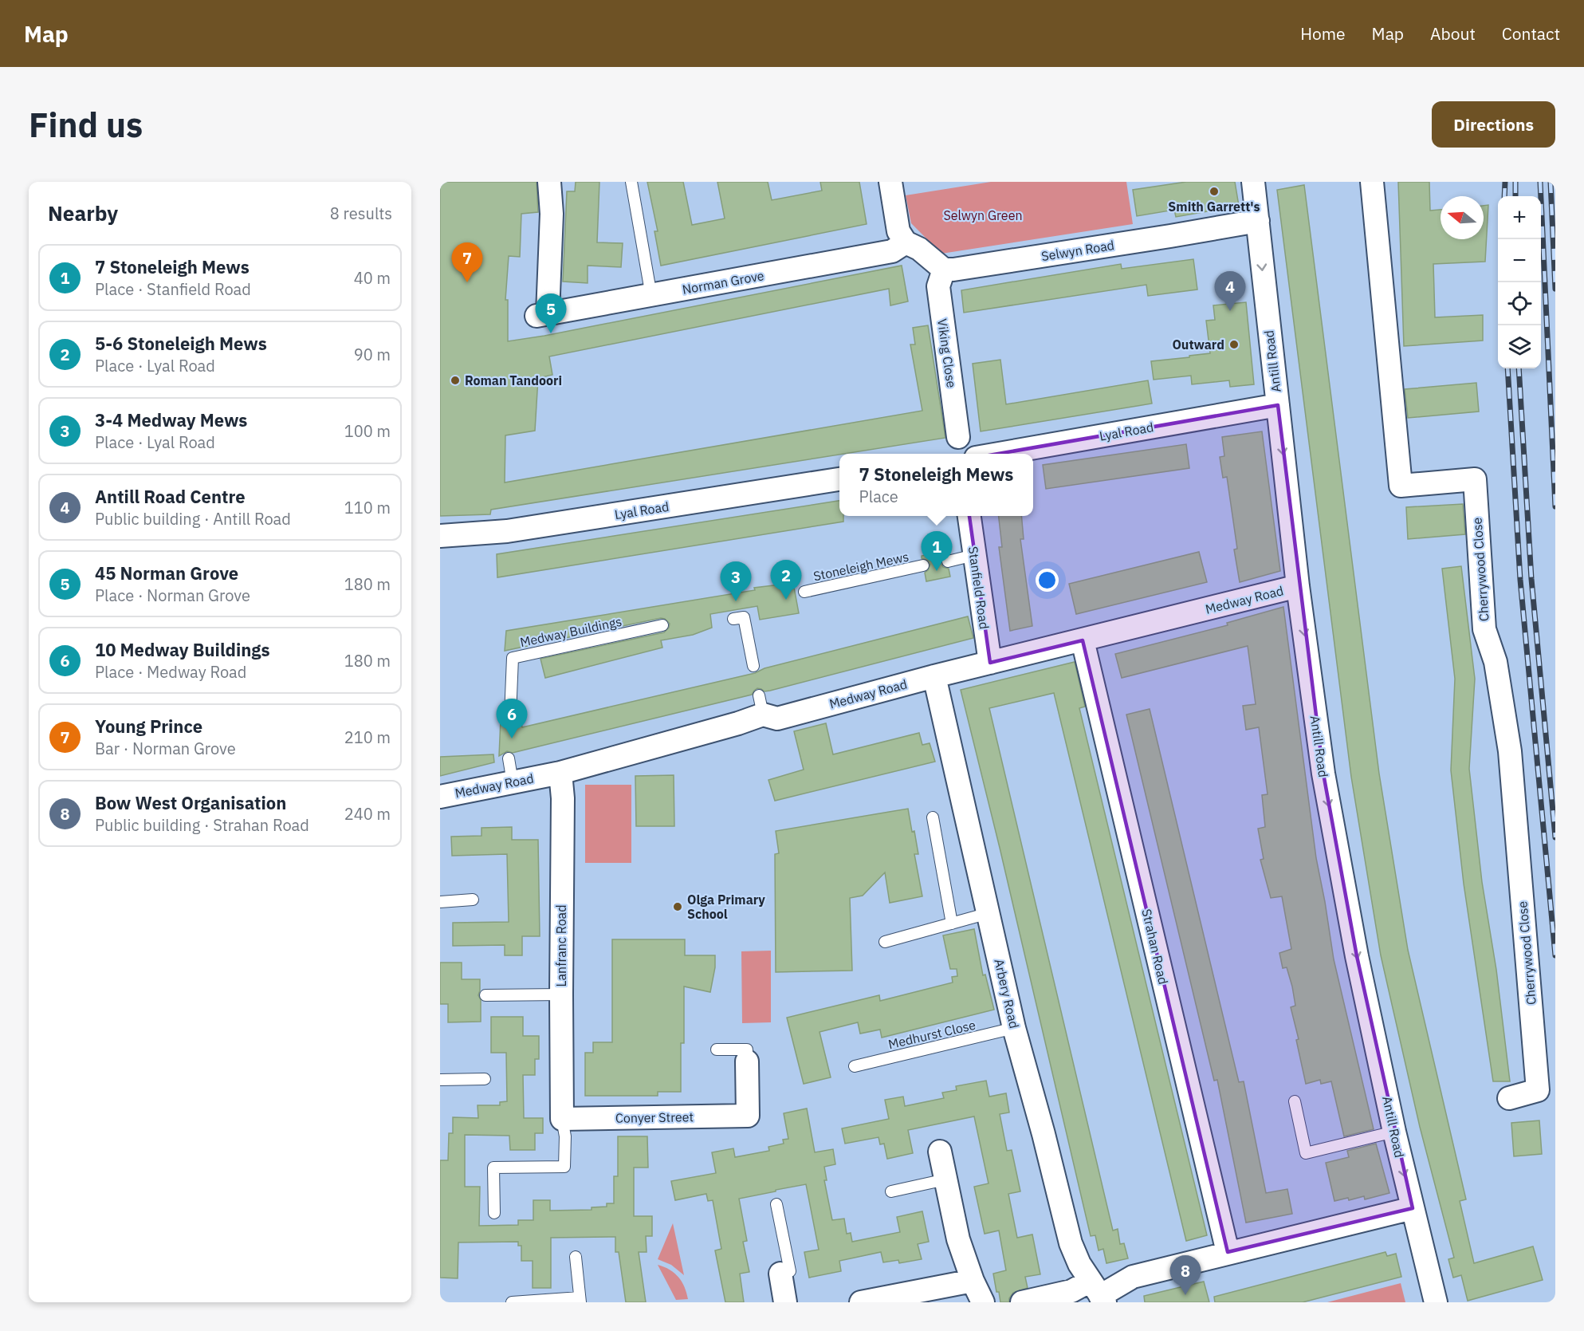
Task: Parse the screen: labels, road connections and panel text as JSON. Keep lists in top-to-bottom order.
{
  "streets": {
    "street": [
      "Selwyn Road",
      "Norman Grove",
      "Viking Close",
      "Antill Road",
      "Lyal Road",
      "Cherrywood Close",
      "Stanfield Road",
      "Medway Road",
      "Lanfranc Road",
      "Strahan Road",
      "Arbery Road",
      "Conyer Street"
    ],
    "lane": ["Stoneleigh Mews", "Medway Buildings", "Medhurst Close"]
  },
  "crossings": [
    ["Selwyn Road", "Viking Close"],
    ["Selwyn Road", "Antill Road"],
    ["Antill Road", "Lyal Road"],
    ["Antill Road", "Medway Road"],
    ["Stanfield Road", "Medway Road"],
    ["Medway Road", "Lanfranc Road"],
    ["Medway Road", "Strahan Road"],
    ["Medway Road", "Arbery Road"],
    ["Lanfranc Road", "Conyer Street"],
    ["Arbery Road", "Medhurst Close"]
  ],
  "one_way": ["Antill Road"],
  "parks": ["Selwyn Green"],
  "places": [
    "Smith Garrett's",
    "Outward",
    "Roman Tandoori",
    "Olga Primary School"
  ],
  "north": "left",
  "page": {
    "header": "Map",
    "nav": [
      "Home",
      "Map",
      "About",
      "Contact"
    ],
    "buttons": "Directions",
    "title": "Find us",
    "heading": ["Nearby", "8 results"],
    "map_buttons": ["+", "−"],
    "pins": [
      "7",
      "4",
      "5",
      "1",
      "2",
      "3",
      "6",
      "8"
    ],
    "list": [
      {
        "mark": "1",
        "name": "7 Stoneleigh Mews",
        "note": "Place · Stanfield Road",
        "value": "40 m"
      },
      {
        "mark": "2",
        "name": "5-6 Stoneleigh Mews",
        "note": "Place · Lyal Road",
        "value": "90 m"
      },
      {
        "mark": "3",
        "name": "3-4 Medway Mews",
        "note": "Place · Lyal Road",
        "value": "100 m"
      },
      {
        "mark": "4",
        "name": "Antill Road Centre",
        "note": "Public building · Antill Road",
        "value": "110 m"
      },
      {
        "mark": "5",
        "name": "45 Norman Grove",
        "note": "Place · Norman Grove",
        "value": "180 m"
      },
      {
        "mark": "6",
        "name": "10 Medway Buildings",
        "note": "Place · Medway Road",
        "value": "180 m"
      },
      {
        "mark": "7",
        "name": "Young Prince",
        "note": "Bar · Norman Grove",
        "value": "210 m"
      },
      {
        "mark": "8",
        "name": "Bow West Organisation",
        "note": "Public building · Strahan Road",
        "value": "240 m"
      }
    ],
    "popup": ["7 Stoneleigh Mews", "Place"]
  }
}
